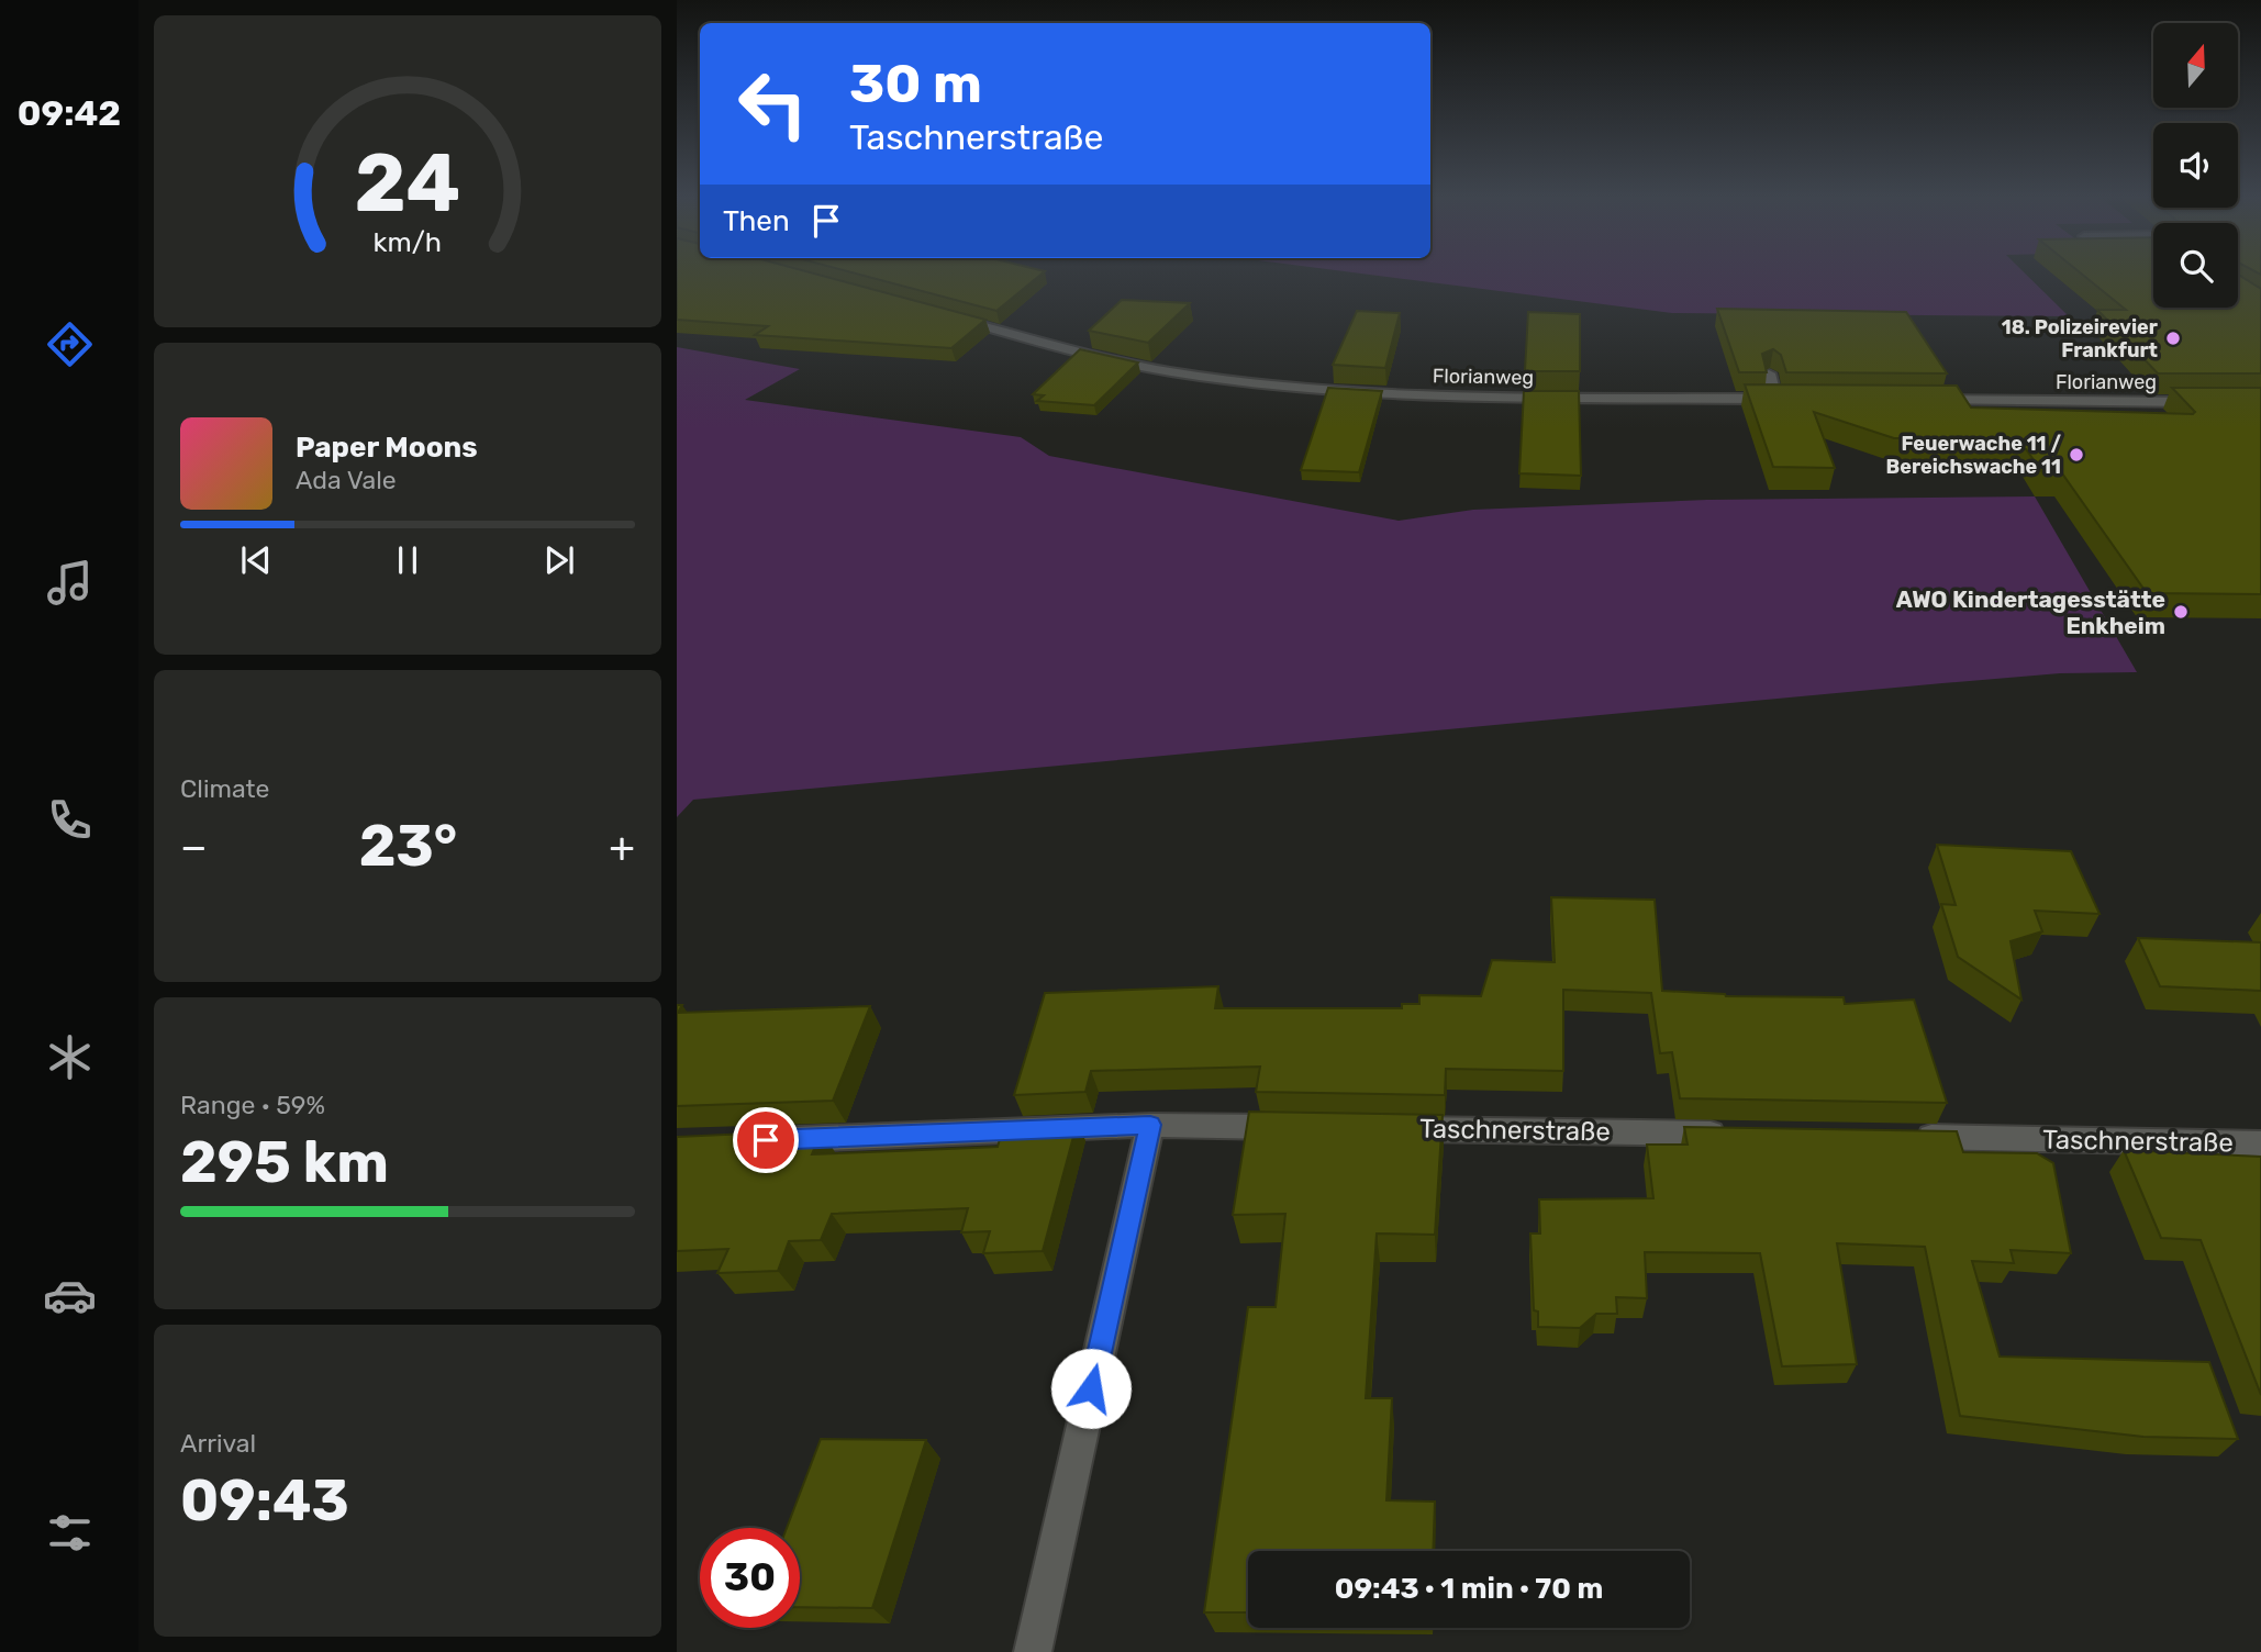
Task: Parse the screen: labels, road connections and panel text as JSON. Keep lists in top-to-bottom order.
{
  "streets": {
    "street": ["Florianweg", "Taschnerstraße"]
  },
  "places": ["18. Polizeirevier Frankfurt", "Feuerwache 11 / Bereichswache 11", "AWO Kindertagesstätte Enkheim"],
  "north": "top",
  "page": {
    "tabs": "09:42",
    "turn": ["30 m", "Taschnerstraße"],
    "then": "Then",
    "song": ["Paper Moons", "Ada Vale"],
    "tile": [
      "Climate",
      ["Range · 59%", "295 km"],
      ["Arrival", "09:43"]
    ],
    "heat": ["−", "23°", "+"],
    "limit": "30",
    "trip": "09:43 · 1 min · 70 m",
    "gauge": ["24", "km/h"]
  }
}
